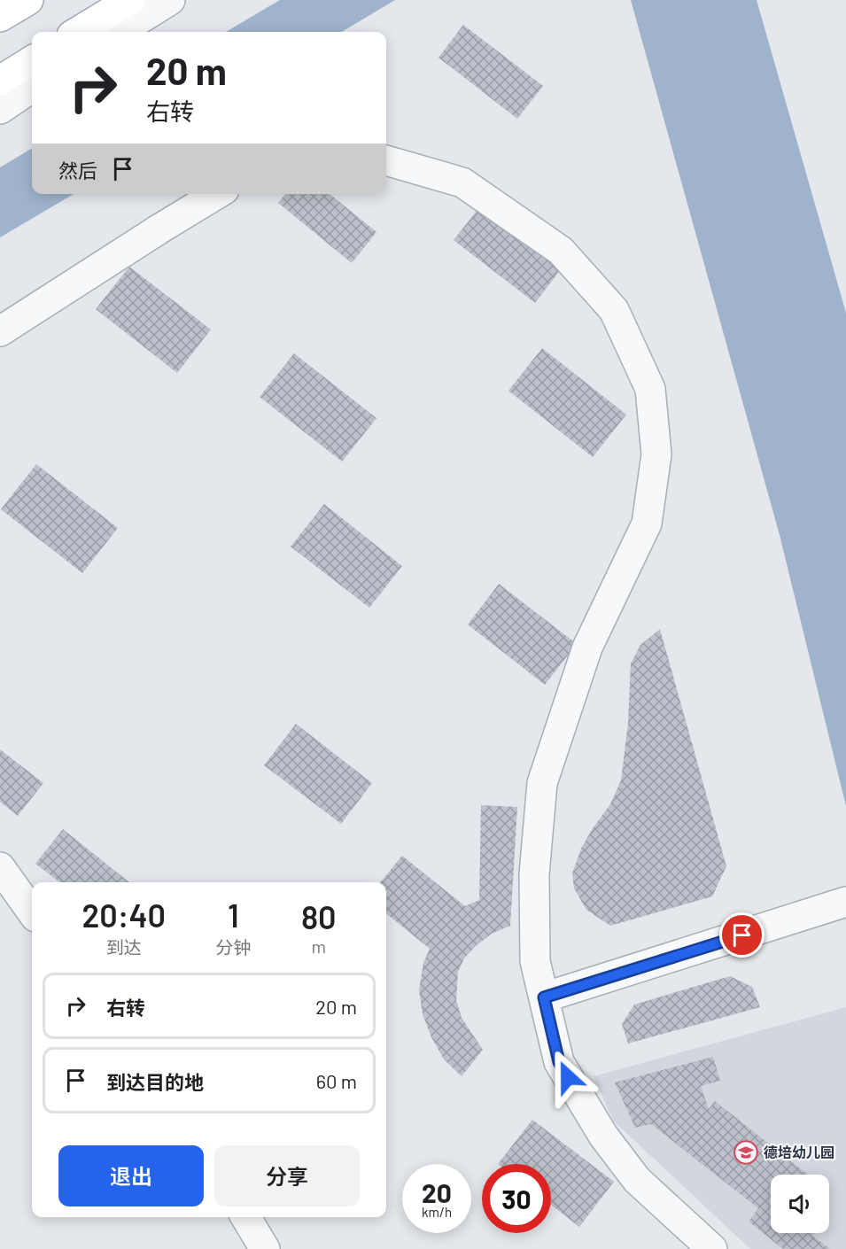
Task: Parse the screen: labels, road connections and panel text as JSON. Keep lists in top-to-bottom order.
{
  "places": {
    "school or university": ["德培幼儿园"]
  },
  "page": {
    "turn": ["20 m", "右转"],
    "then": "然后",
    "eta": [
      "20:40",
      "到达",
      "1",
      "分钟",
      "80",
      "m"
    ],
    "list": [
      {
        "name": "右转",
        "value": "20 m"
      },
      {
        "name": "到达目的地",
        "value": "60 m"
      }
    ],
    "buttons": ["退出", "分享"],
    "speed": "20 km/h",
    "limit": "30"
  }
}
